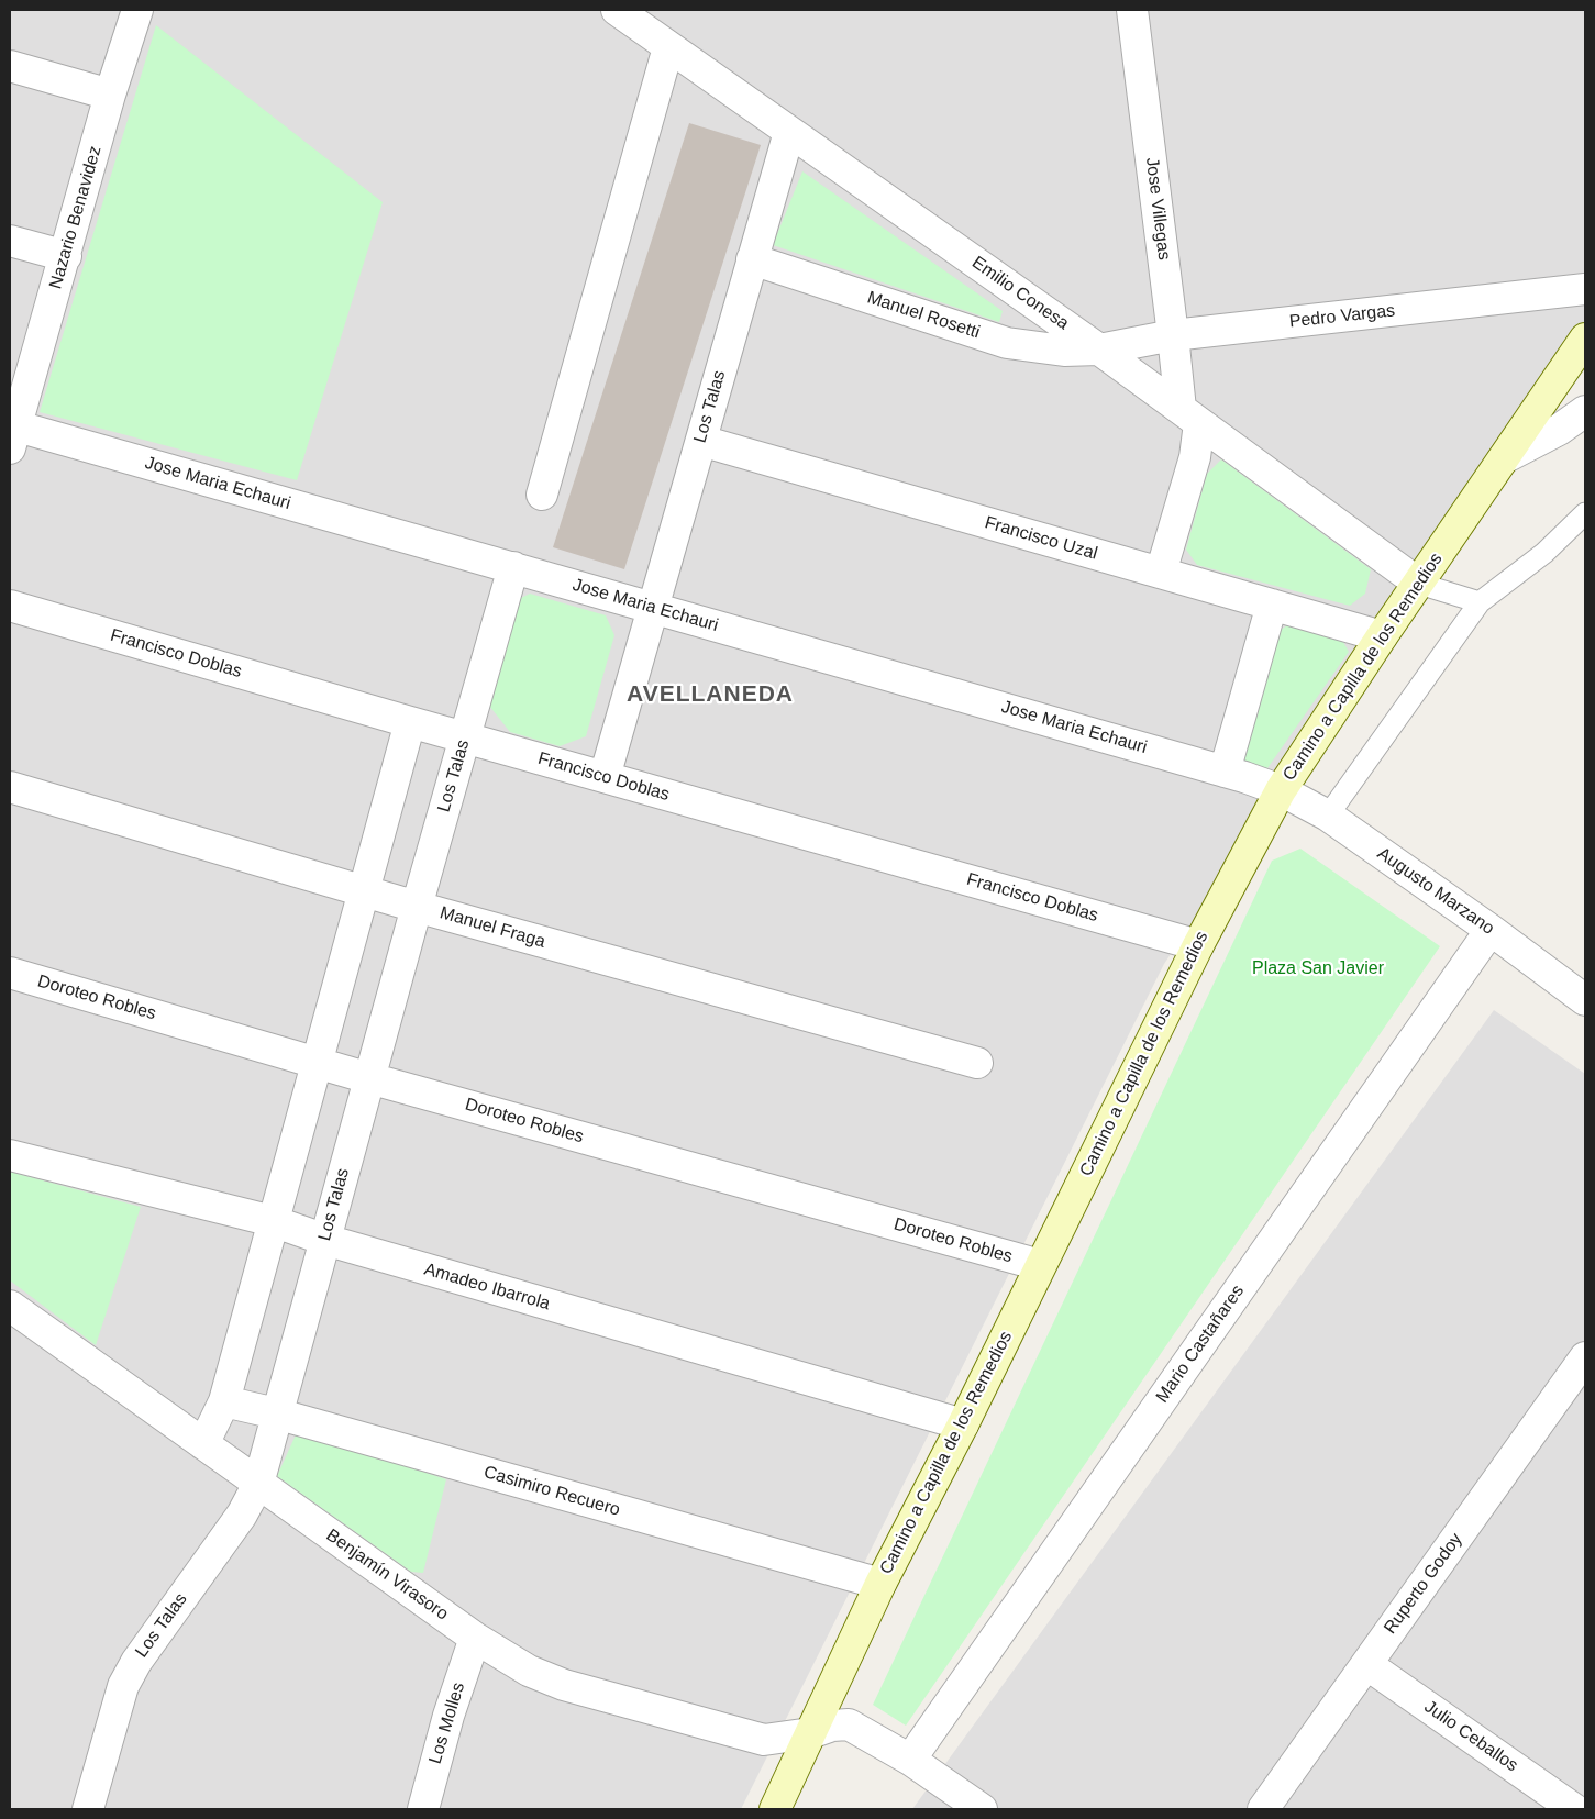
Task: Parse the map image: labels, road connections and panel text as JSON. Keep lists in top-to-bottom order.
{
  "streets": {
    "main road": ["Camino a Capilla de los Remedios"],
    "street": [
      "Jose Villegas",
      "Nazario Benavidez",
      "Emilio Conesa",
      "Manuel Rosetti",
      "Pedro Vargas",
      "Los Talas",
      "Jose Maria Echauri",
      "Francisco Uzal",
      "Francisco Doblas",
      "Augusto Marzano",
      "Manuel Fraga",
      "Doroteo Robles",
      "Amadeo Ibarrola",
      "Mario Castañares",
      "Casimiro Recuero",
      "Benjamín Virasoro",
      "Ruperto Godoy",
      "Los Molles",
      "Julio Ceballos"
    ]
  },
  "crossings": [
    ["Jose Villegas", "Emilio Conesa"],
    ["Jose Villegas", "Pedro Vargas"],
    ["Jose Villegas", "Francisco Uzal"],
    ["Nazario Benavidez", "Jose Maria Echauri"],
    ["Emilio Conesa", "Manuel Rosetti"],
    ["Emilio Conesa", "Pedro Vargas"],
    ["Emilio Conesa", "Los Talas"],
    ["Emilio Conesa", "Camino a Capilla de los Remedios"],
    ["Manuel Rosetti", "Pedro Vargas"],
    ["Manuel Rosetti", "Los Talas"],
    ["Los Talas", "Jose Maria Echauri"],
    ["Los Talas", "Francisco Uzal"],
    ["Los Talas", "Francisco Doblas"],
    ["Los Talas", "Manuel Fraga"],
    ["Los Talas", "Doroteo Robles"],
    ["Los Talas", "Amadeo Ibarrola"],
    ["Los Talas", "Casimiro Recuero"],
    ["Los Talas", "Benjamín Virasoro"],
    ["Jose Maria Echauri", "Camino a Capilla de los Remedios"],
    ["Jose Maria Echauri", "Augusto Marzano"],
    ["Francisco Uzal", "Camino a Capilla de los Remedios"],
    ["Francisco Doblas", "Camino a Capilla de los Remedios"],
    ["Camino a Capilla de los Remedios", "Augusto Marzano"],
    ["Camino a Capilla de los Remedios", "Doroteo Robles"],
    ["Camino a Capilla de los Remedios", "Amadeo Ibarrola"],
    ["Camino a Capilla de los Remedios", "Casimiro Recuero"],
    ["Camino a Capilla de los Remedios", "Benjamín Virasoro"],
    ["Augusto Marzano", "Mario Castañares"],
    ["Mario Castañares", "Benjamín Virasoro"],
    ["Benjamín Virasoro", "Los Molles"],
    ["Ruperto Godoy", "Julio Ceballos"]
  ],
  "districts": ["AVELLANEDA"],
  "parks": ["Plaza San Javier"]
}
